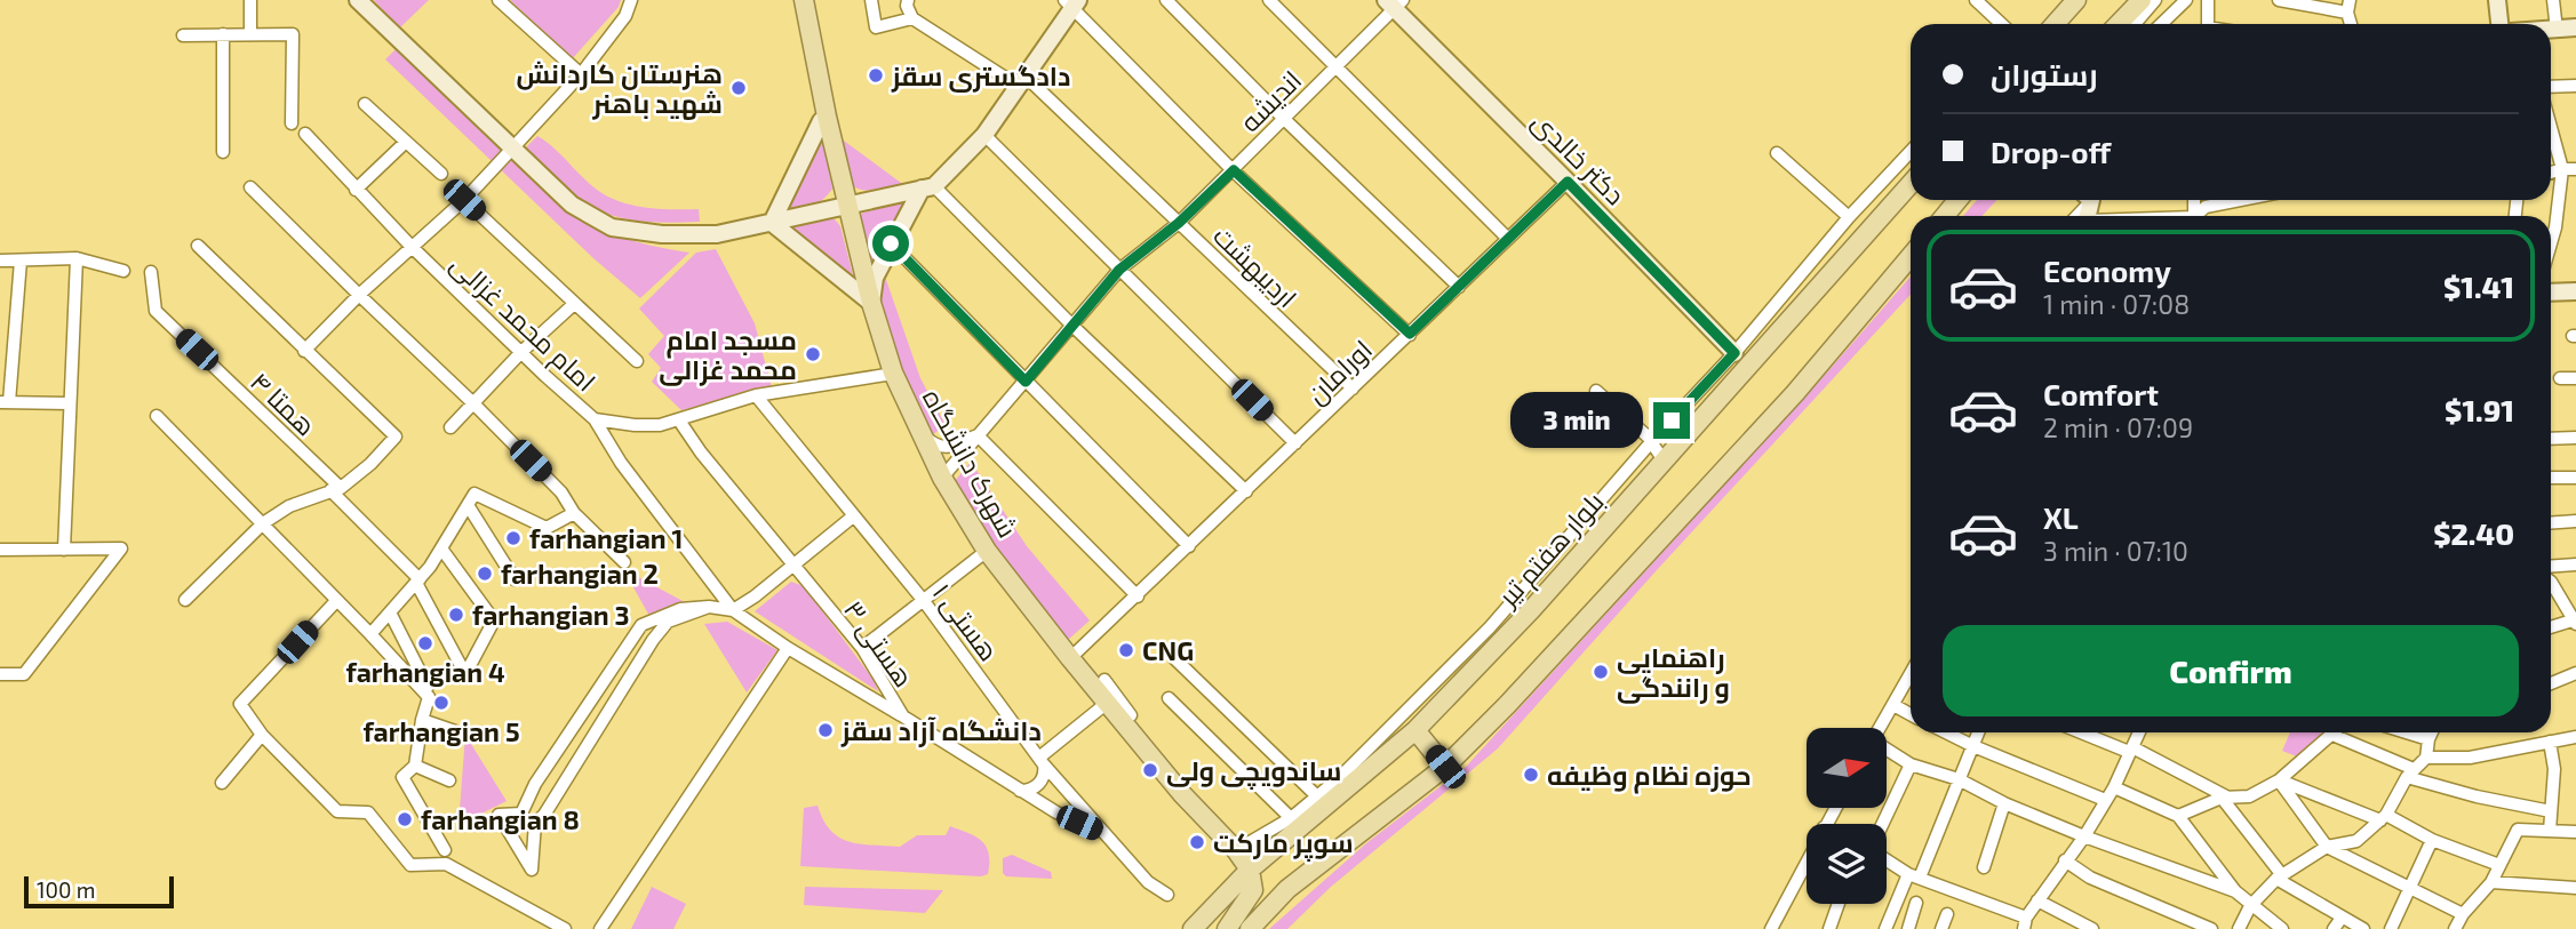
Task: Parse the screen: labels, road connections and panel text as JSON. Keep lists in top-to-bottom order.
{
  "streets": {
    "main road": ["دکتر خالدی", "شهرک دانشگاه", "بلوار هفتم تیر"],
    "street": [
      "اندیشه",
      "اردیبهشت",
      "امام محمد غزالی",
      "اورامان",
      "همتا ۴",
      "هستی ۱",
      "هستی ۳"
    ]
  },
  "crossings": [
    ["اندیشه", "دکتر خالدی"],
    ["اندیشه", "اردیبهشت"],
    ["اندیشه", "شهرک دانشگاه"],
    ["دکتر خالدی", "اورامان"],
    ["اردیبهشت", "اورامان"],
    ["امام محمد غزالی", "شهرک دانشگاه"],
    ["امام محمد غزالی", "هستی ۱"],
    ["امام محمد غزالی", "هستی ۳"],
    ["اورامان", "شهرک دانشگاه"],
    ["شهرک دانشگاه", "بلوار هفتم تیر"],
    ["هستی ۱", "هستی ۳"]
  ],
  "places": [
    "دادگستری سقز",
    "هنرستان کاردانش شهید باهنر",
    "مسجد امام محمد غزالی",
    "farhangian 1",
    "farhangian 2",
    "farhangian 3",
    "farhangian 4",
    "CNG",
    "راهنمایی و رانندگی",
    "farhangian 5",
    "دانشگاه آزاد سقز",
    "ساندویچی ولی",
    "حوزه نظام وظیفه",
    "farhangian 8",
    "سوپر مارکت"
  ],
  "scale_bar": "100 m",
  "north": "right",
  "page": {
    "banner": ["رستوران", "Drop-off"],
    "list": [
      {
        "name": "Economy",
        "note": "1 min · 07:08",
        "value": "$1.41"
      },
      {
        "name": "Comfort",
        "note": "2 min · 07:09",
        "value": "$1.91"
      },
      {
        "name": "XL",
        "note": "3 min · 07:10",
        "value": "$2.40"
      }
    ],
    "bubble": "3 min",
    "buttons": "Confirm",
    "scale": "100 m"
  }
}
